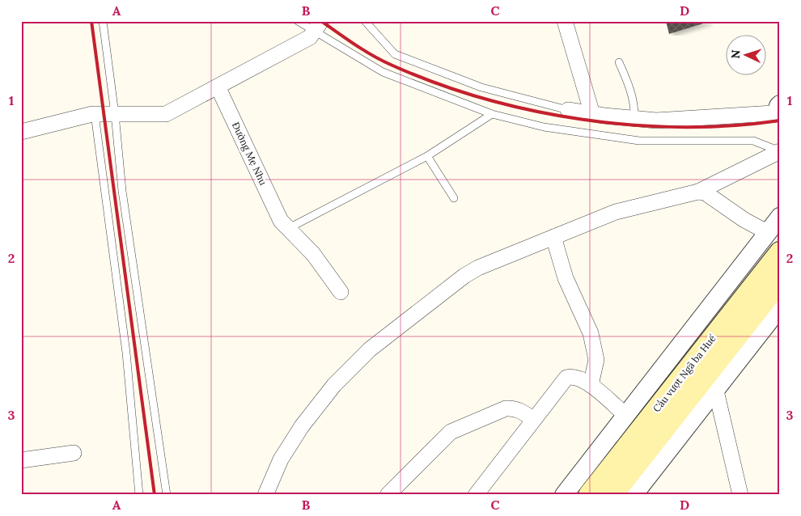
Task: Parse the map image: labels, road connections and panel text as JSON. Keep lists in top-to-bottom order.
{
  "streets": {
    "main road": ["Cầu vượt Ngã ba Huế"],
    "street": ["Đường Mẹ Nhu"]
  },
  "north": "left",
  "grid": {
    "columns": [
      "A",
      "B",
      "C",
      "D"
    ],
    "rows": ["1", "2", "3"]
  }
}
